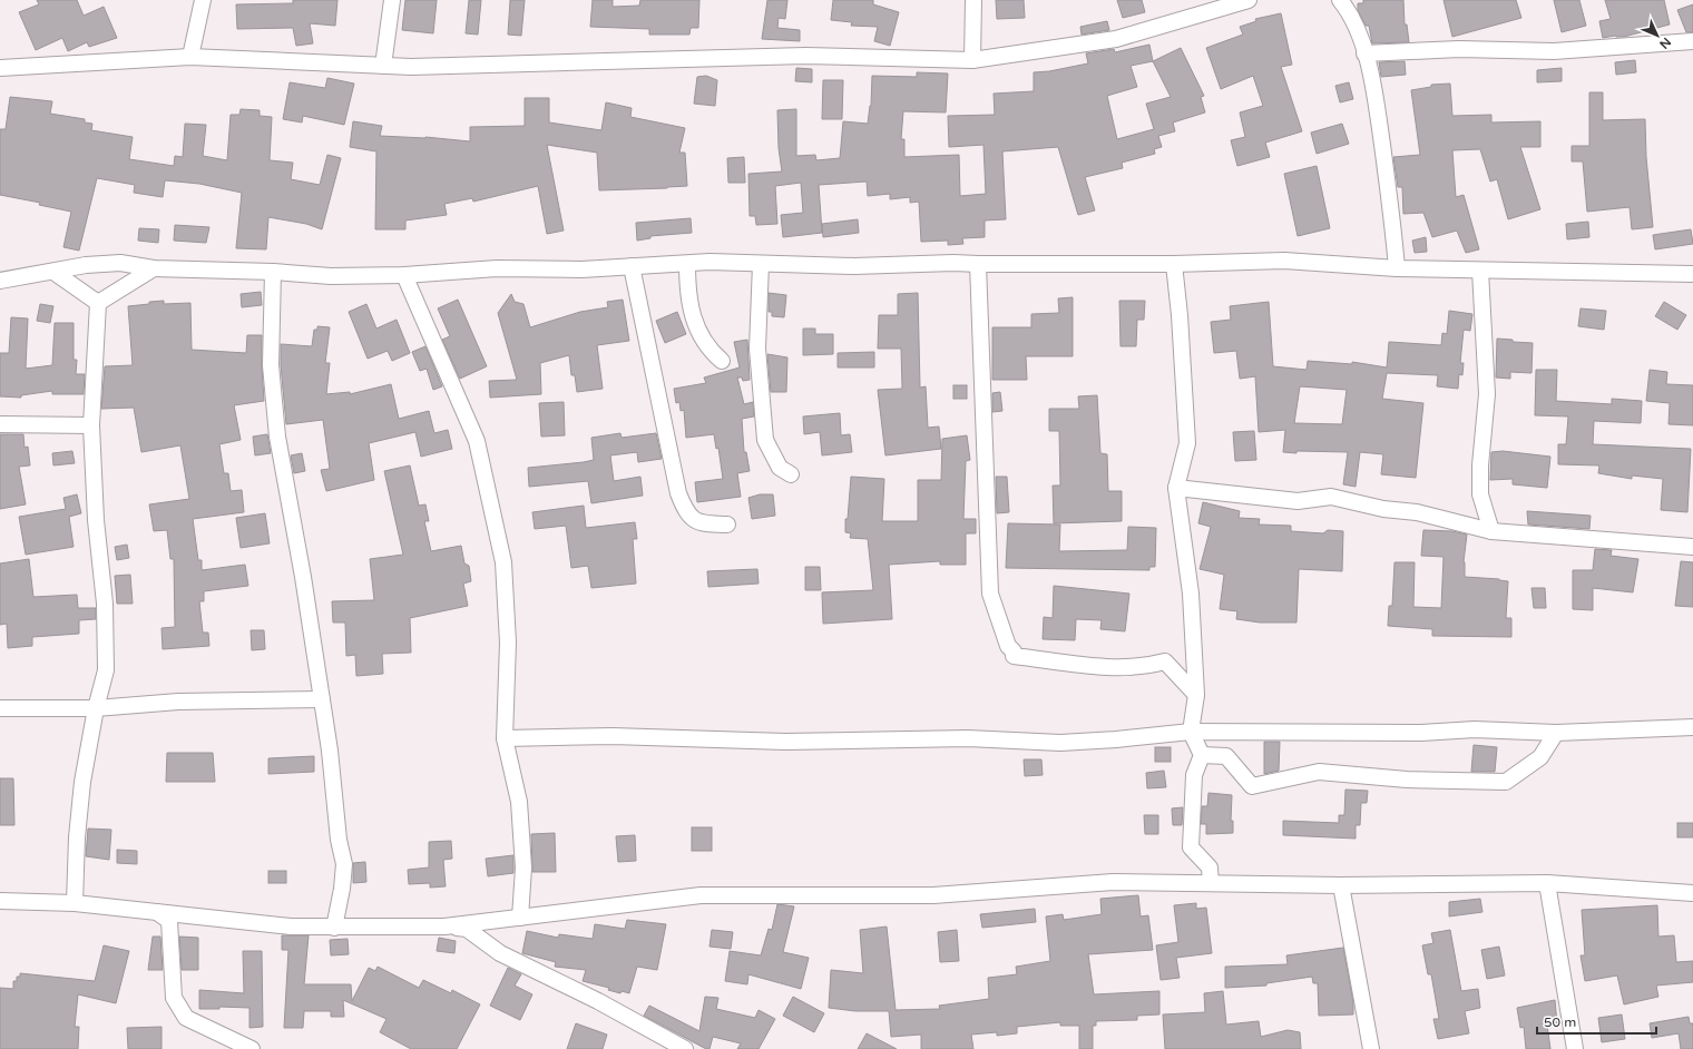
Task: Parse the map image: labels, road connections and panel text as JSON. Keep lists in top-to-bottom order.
{
  "scale_bar": "50 m",
  "north": "bottom right"
}
